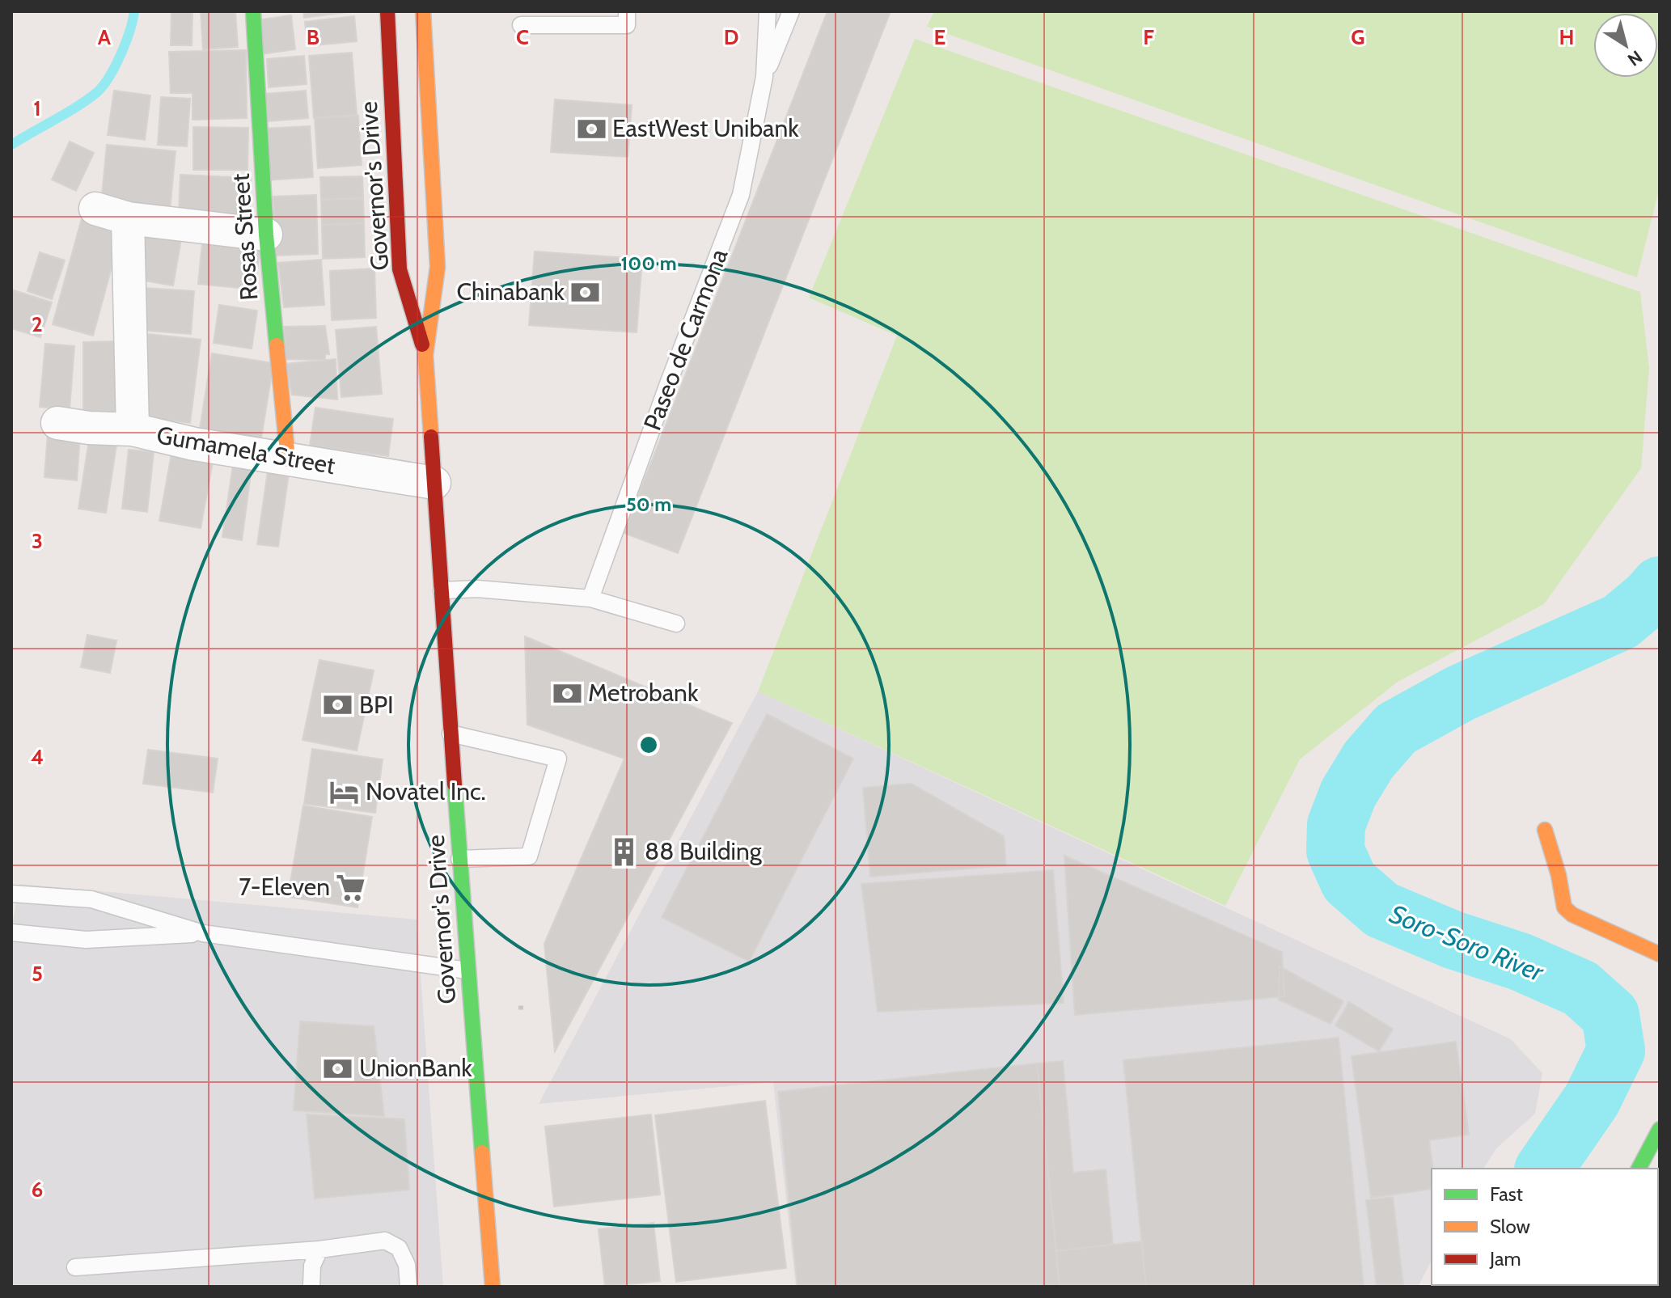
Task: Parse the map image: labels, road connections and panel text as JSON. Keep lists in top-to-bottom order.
{
  "streets": {
    "main road": ["Governor's Drive", "Rosas Street"],
    "street": ["Gumamela Street"],
    "lane": ["Paseo de Carmona"]
  },
  "crossings": [
    ["Governor's Drive", "Gumamela Street"],
    ["Rosas Street", "Gumamela Street"]
  ],
  "water": ["Soro-Soro River"],
  "places": {
    "bank": [
      "EastWest Unibank",
      "Chinabank",
      "Metrobank",
      "BPI",
      "UnionBank"
    ],
    "hotel": ["Novatel Inc."],
    "building": ["88 Building"],
    "supermarket": ["7-Eleven"]
  },
  "legend": ["Fast", "Slow", "Jam"],
  "north": "bottom right",
  "grid": {
    "columns": [
      "A",
      "B",
      "C",
      "D",
      "E",
      "F",
      "G",
      "H"
    ],
    "rows": [
      "1",
      "2",
      "3",
      "4",
      "5",
      "6"
    ]
  },
  "rings": ["100 m", "50 m"]
}
